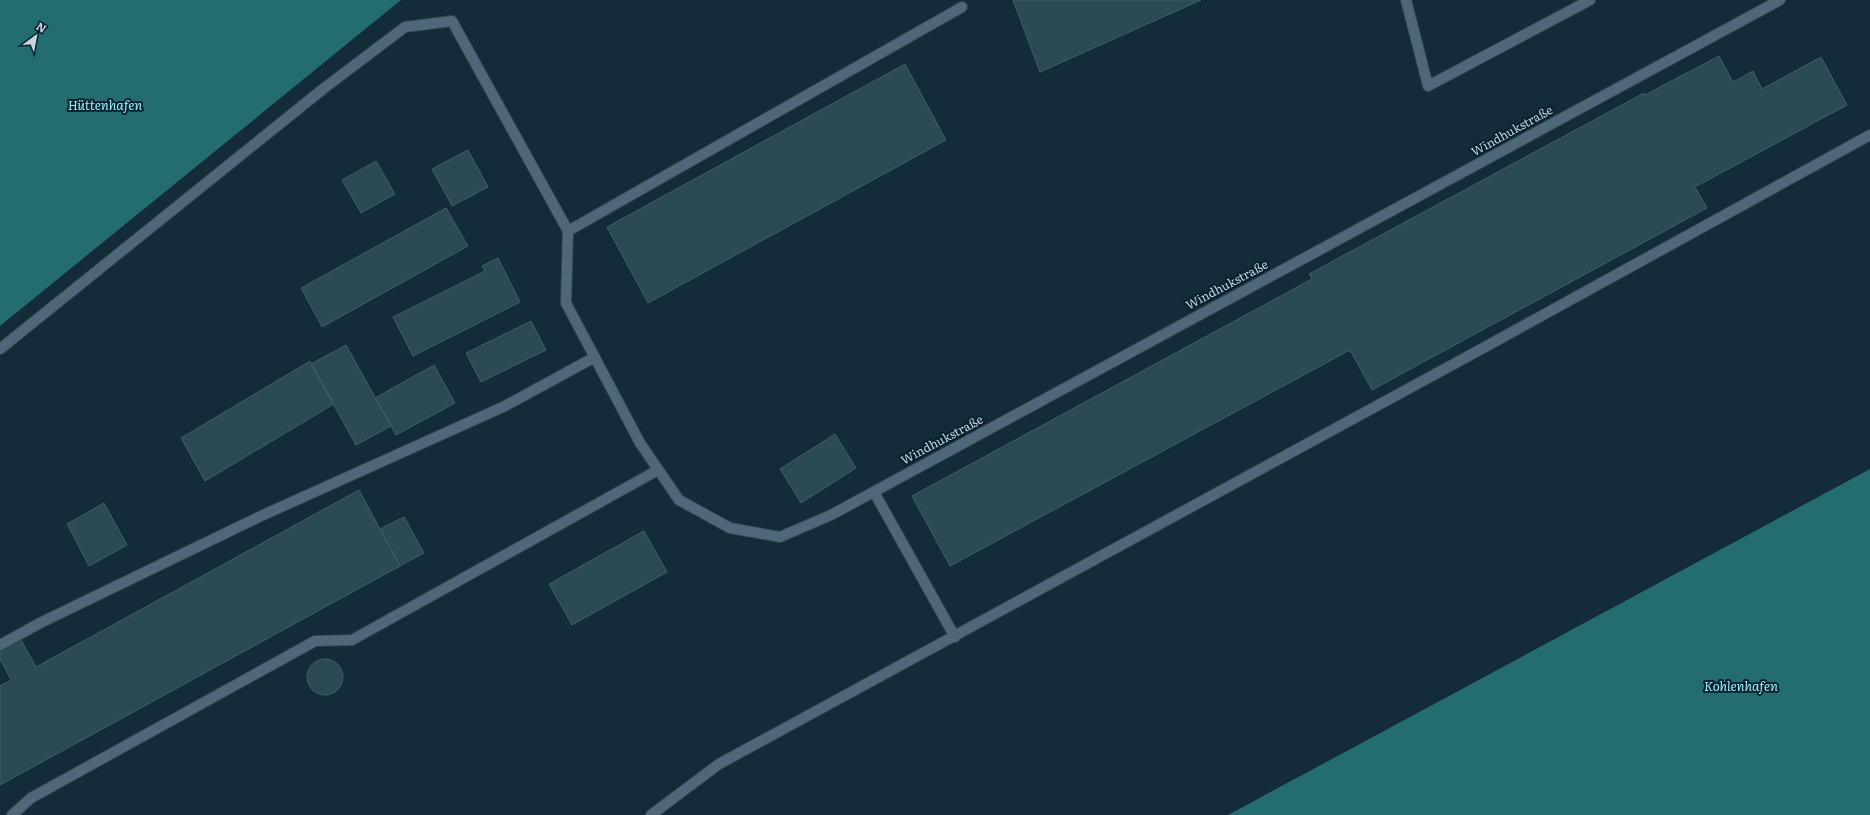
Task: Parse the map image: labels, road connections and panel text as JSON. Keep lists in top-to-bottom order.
{
  "streets": {
    "street": ["Windhukstraße"]
  },
  "water": ["Hüttenhafen", "Kohlenhafen"],
  "north": "top right"
}
